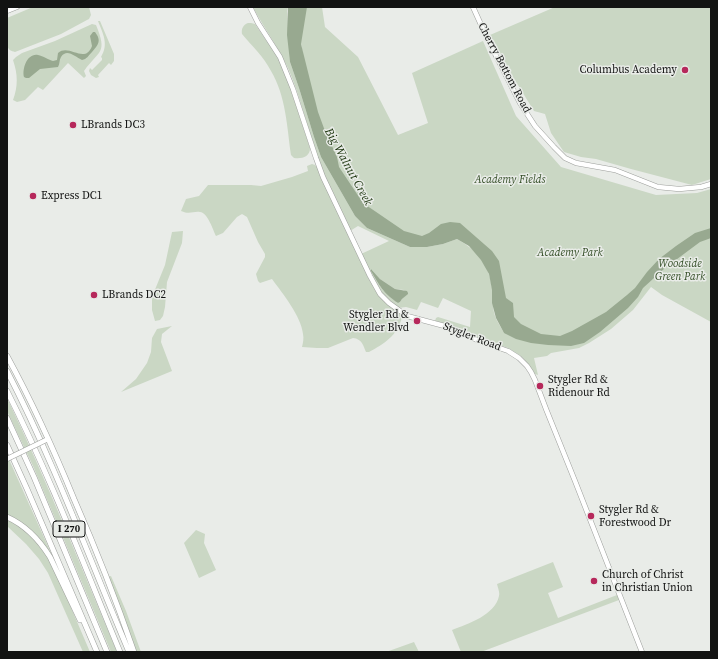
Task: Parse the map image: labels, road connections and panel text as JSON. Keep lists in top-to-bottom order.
{
  "streets": {
    "highway": ["I 270"],
    "main road": ["Cherry Bottom Road", "Stygler Road"]
  },
  "water": ["Big Walnut Creek"],
  "parks": ["Academy Fields", "Academy Park", "Woodside Green Park"],
  "places": [
    "Columbus Academy",
    "LBrands DC3",
    "Express DC1",
    "LBrands DC2",
    "Stygler Rd & Wendler Blvd",
    "Stygler Rd & Ridenour Rd",
    "Stygler Rd & Forestwood Dr",
    "Church of Christ in Christian Union"
  ]
}
